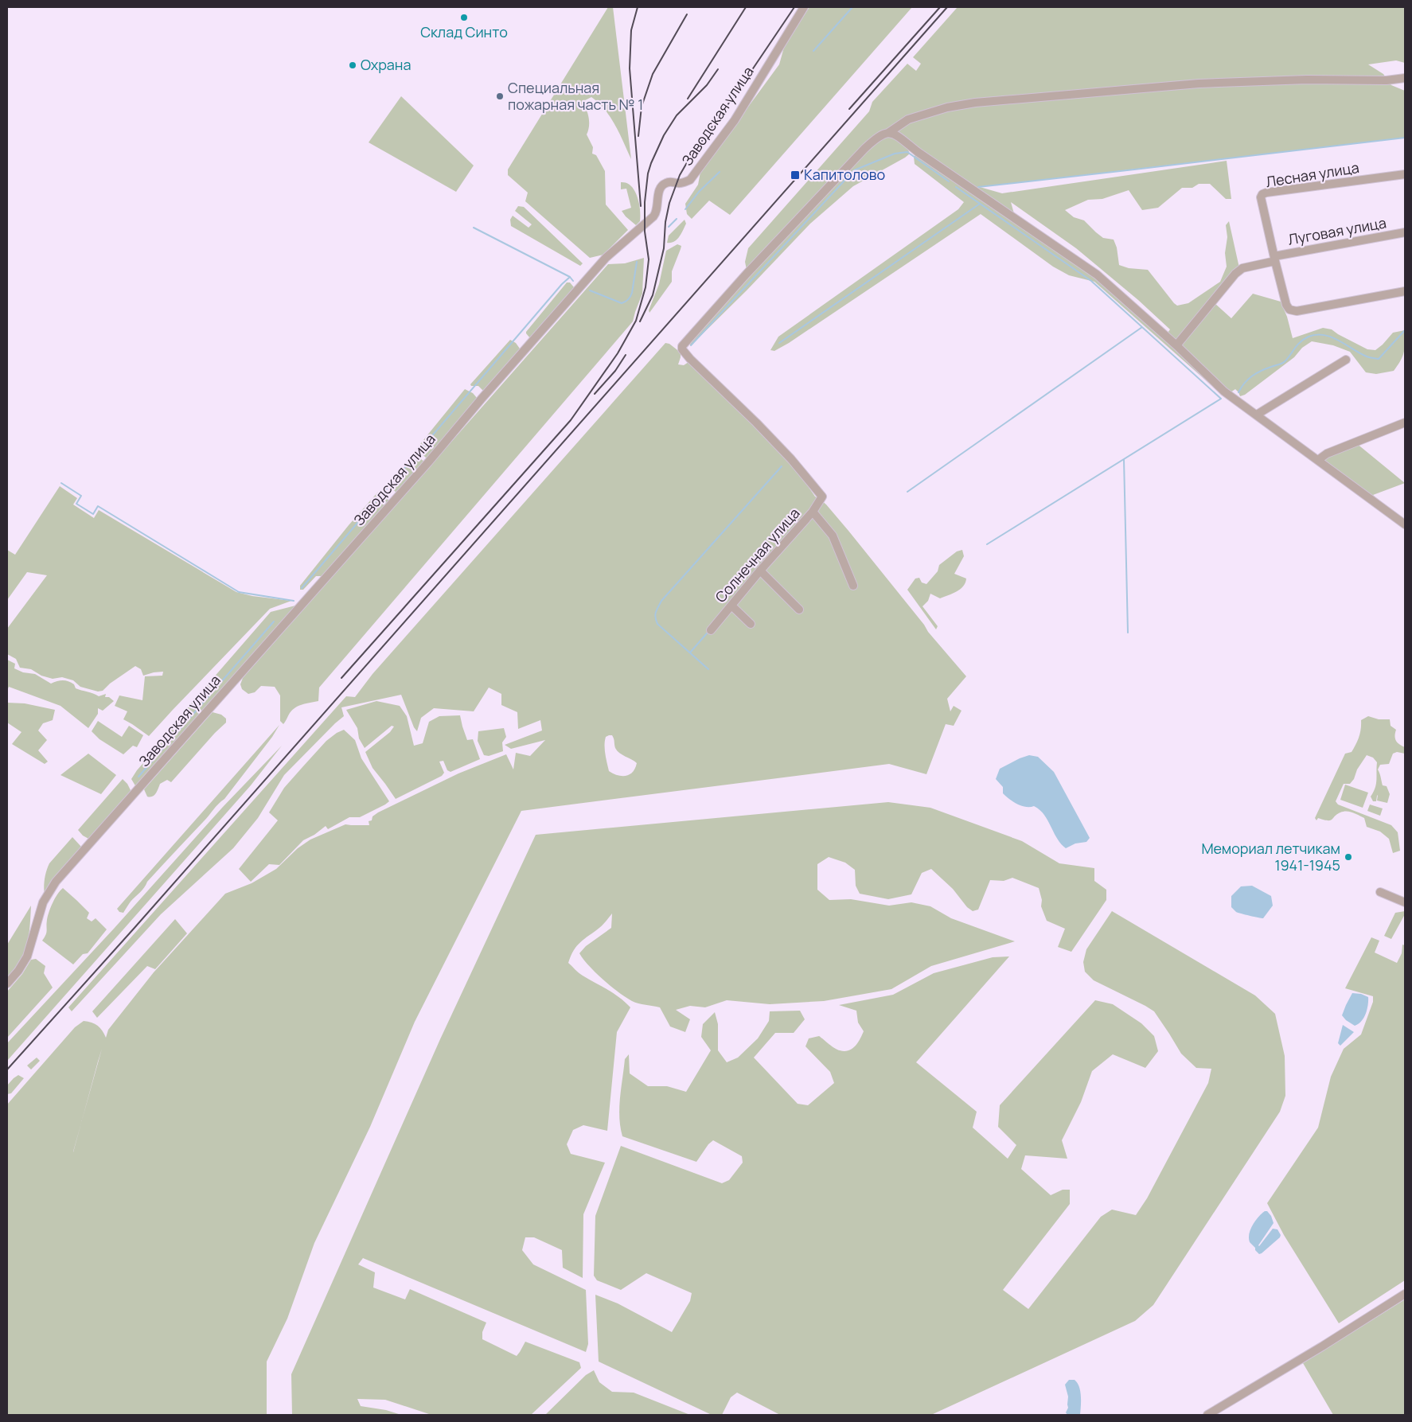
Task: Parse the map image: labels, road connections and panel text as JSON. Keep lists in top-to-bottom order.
{
  "streets": {
    "street": [
      "Заводская улица",
      "Лесная улица",
      "Луговая улица",
      "Солнечная улица"
    ]
  },
  "crossings": [
    ["Лесная улица", "Луговая улица"]
  ],
  "places": {
    "other": [
      "Склад Синто",
      "Охрана",
      "Специальная пожарная часть № 1",
      "Мемориал летчикам 1941-1945"
    ],
    "transit": ["Капитолово"]
  }
}
